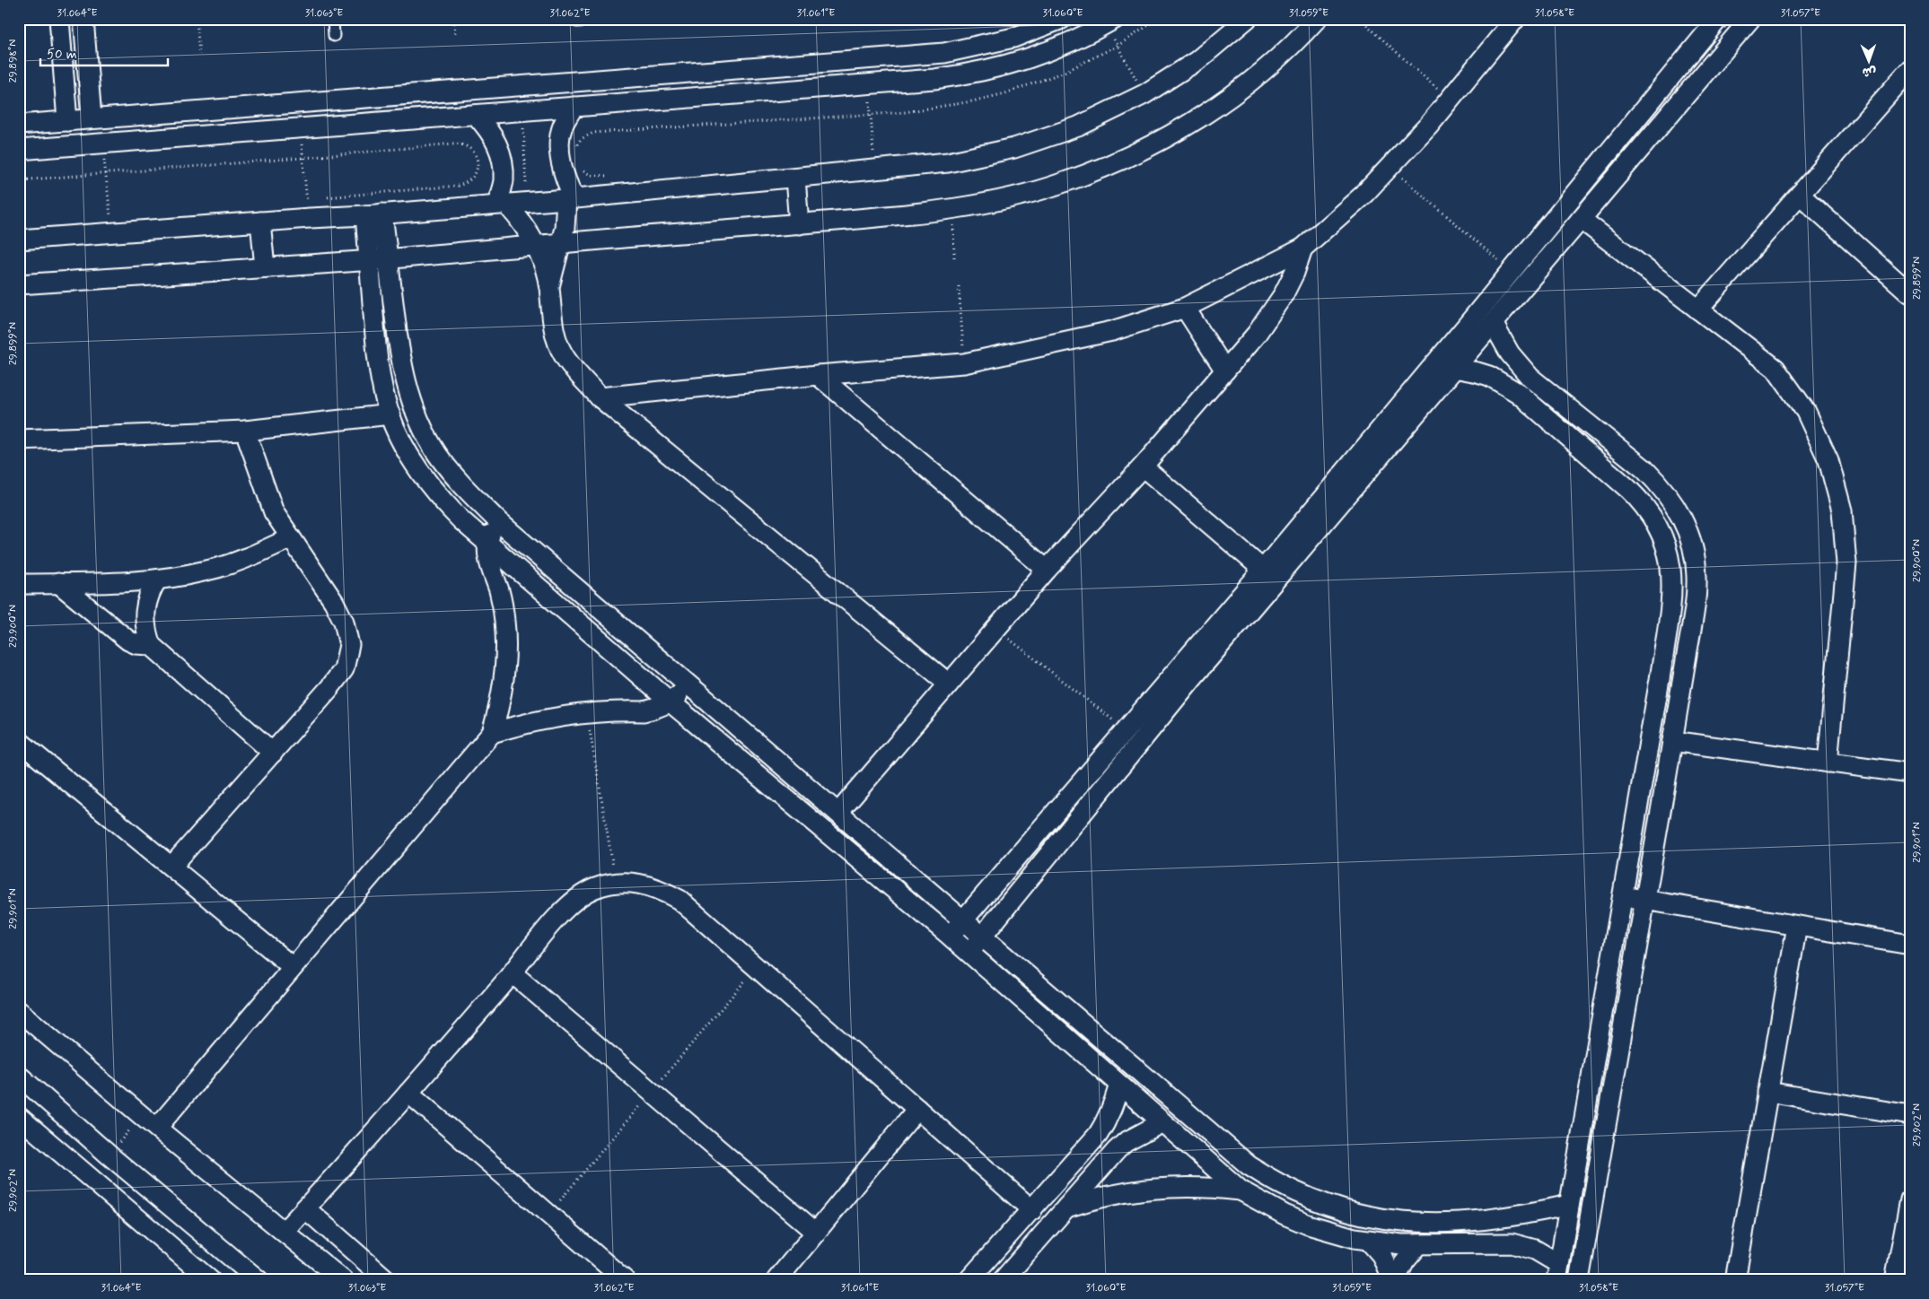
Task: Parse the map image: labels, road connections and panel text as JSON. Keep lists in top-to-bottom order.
{
  "scale_bar": "50 m",
  "north": "bottom",
  "coordinates": [
    "31.064°E",
    "31.063°E",
    "31.062°E",
    "31.061°E",
    "31.060°E",
    "31.059°E",
    "31.058°E",
    "31.057°E",
    "29.898°N",
    "29.899°N",
    "29.900°N",
    "29.901°N",
    "29.902°N"
  ]
}
